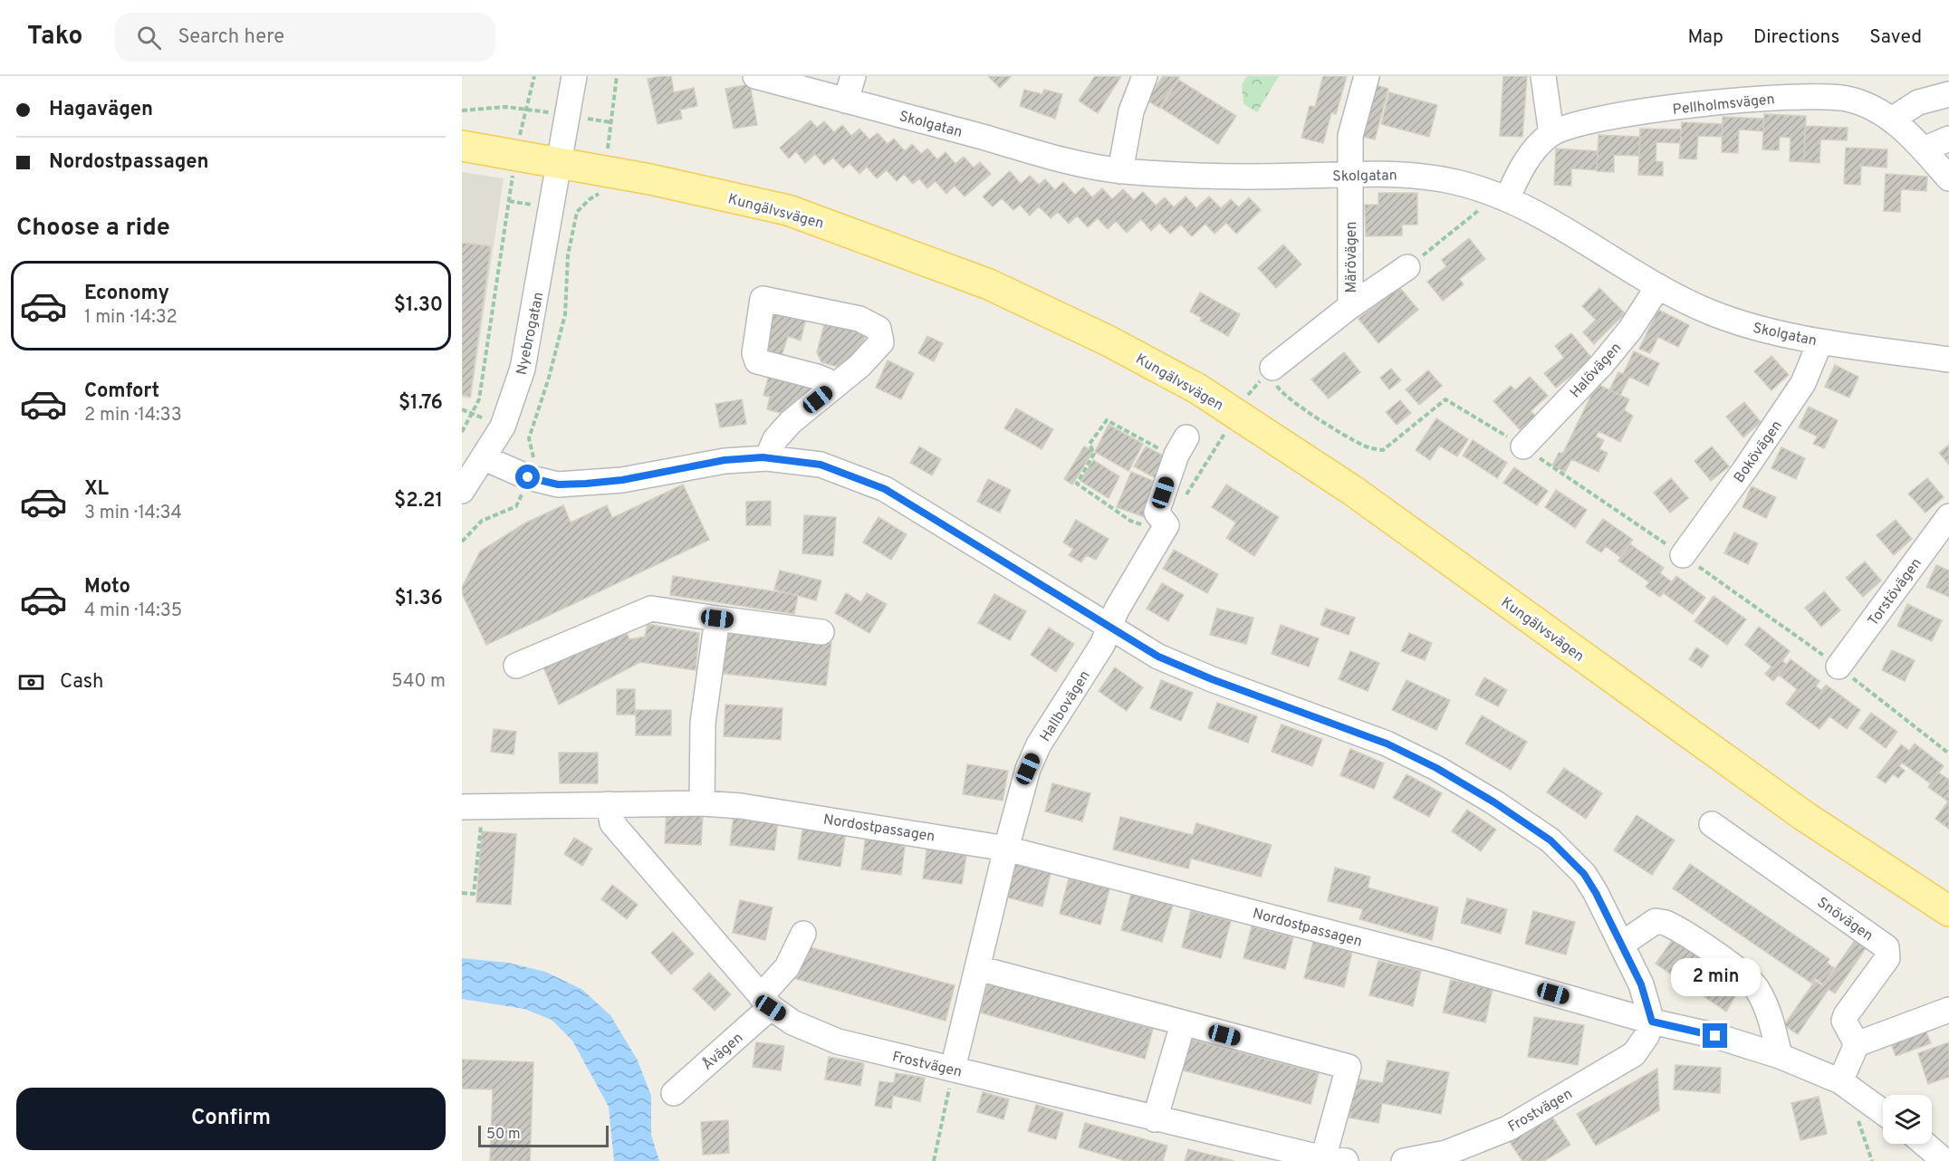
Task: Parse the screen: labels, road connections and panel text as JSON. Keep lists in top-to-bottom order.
{
  "streets": {
    "main road": ["Kungälvsvägen"],
    "street": [
      "Pellholmsvägen",
      "Skolgatan",
      "Märövägen",
      "Nyebrogatan",
      "Halövägen",
      "Bokövägen",
      "Torstövägen",
      "Hallbovägen",
      "Nordostpassagen",
      "Snövägen",
      "Åvägen",
      "Frostvägen"
    ]
  },
  "crossings": [
    ["Pellholmsvägen", "Skolgatan"],
    ["Skolgatan", "Märövägen"],
    ["Skolgatan", "Halövägen"],
    ["Skolgatan", "Bokövägen"],
    ["Kungälvsvägen", "Nyebrogatan"],
    ["Hallbovägen", "Nordostpassagen"],
    ["Hallbovägen", "Frostvägen"],
    ["Nordostpassagen", "Frostvägen"],
    ["Åvägen", "Frostvägen"]
  ],
  "scale_bar": "50 m",
  "page": {
    "header": "Tako",
    "search": "Search here",
    "nav": ["Map", "Directions", "Saved"],
    "banner": ["Hagavägen", "Nordostpassagen"],
    "heading": "Choose a ride",
    "list": [
      {
        "name": "Economy",
        "note": "1 min · 14:32",
        "value": "$1.30"
      },
      {
        "name": "Comfort",
        "note": "2 min · 14:33",
        "value": "$1.76"
      },
      {
        "name": "XL",
        "note": "3 min · 14:34",
        "value": "$2.21"
      },
      {
        "name": "Moto",
        "note": "4 min · 14:35",
        "value": "$1.36"
      }
    ],
    "pay": ["Cash", "540 m"],
    "bubble": "2 min",
    "buttons": "Confirm",
    "scale": "50 m"
  }
}
